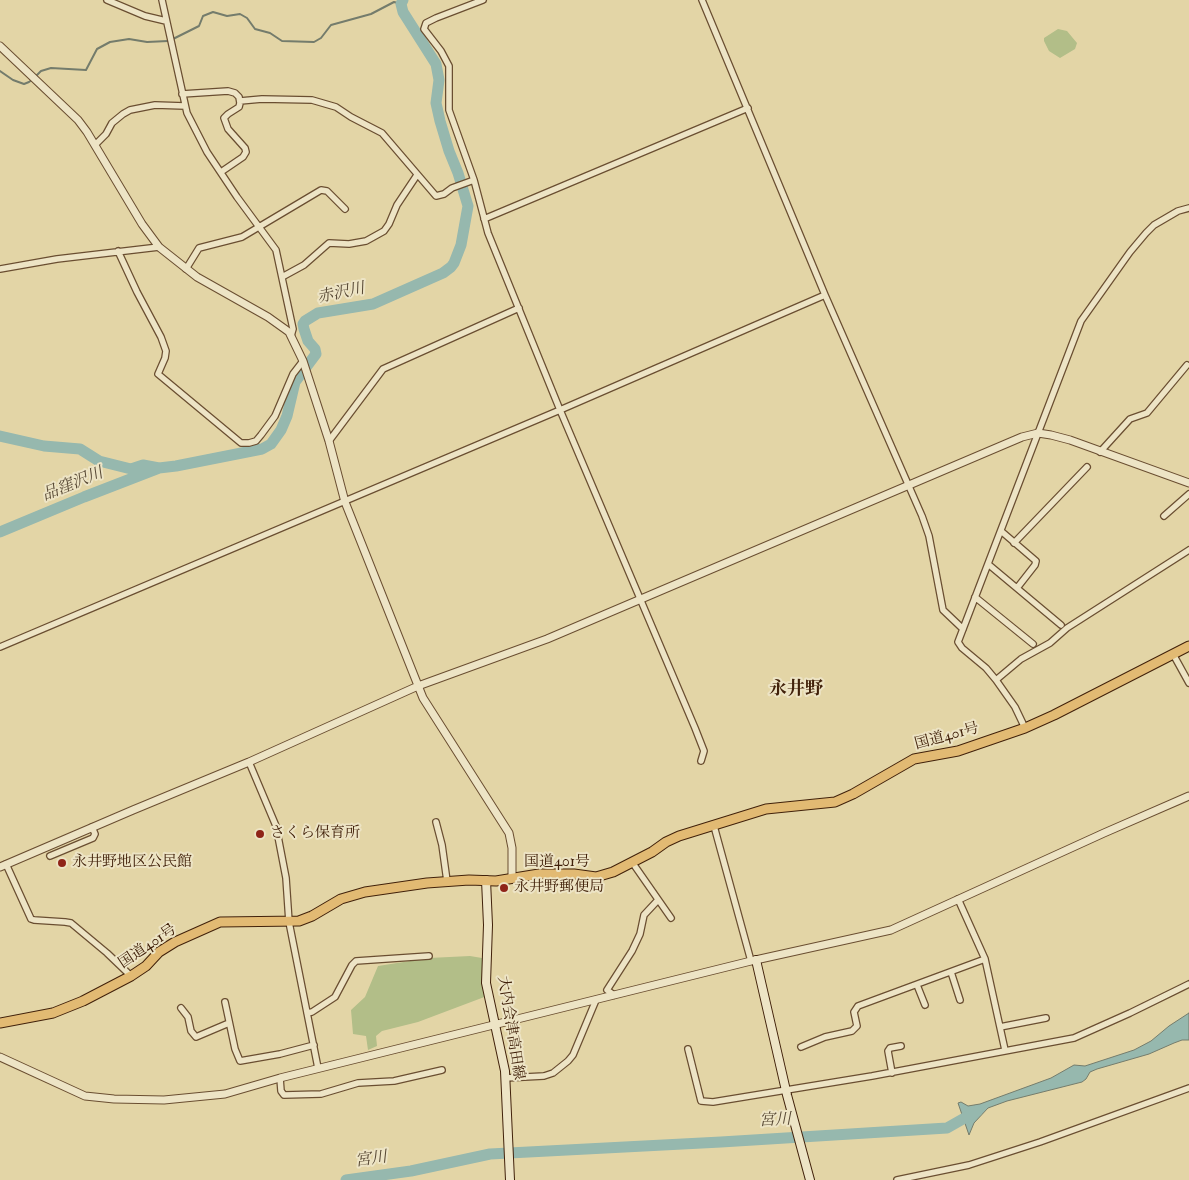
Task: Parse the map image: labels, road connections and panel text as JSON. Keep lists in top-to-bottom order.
{
  "streets": {
    "highway": ["国道401号"],
    "main road": ["大内会津高田線"]
  },
  "crossings": [
    ["国道401号", "大内会津高田線"]
  ],
  "districts": ["永井野"],
  "water": ["赤沢川", "品窪沢川", "宮川"],
  "places": ["さくら保育所", "永井野地区公民館", "永井野郵便局"]
}
